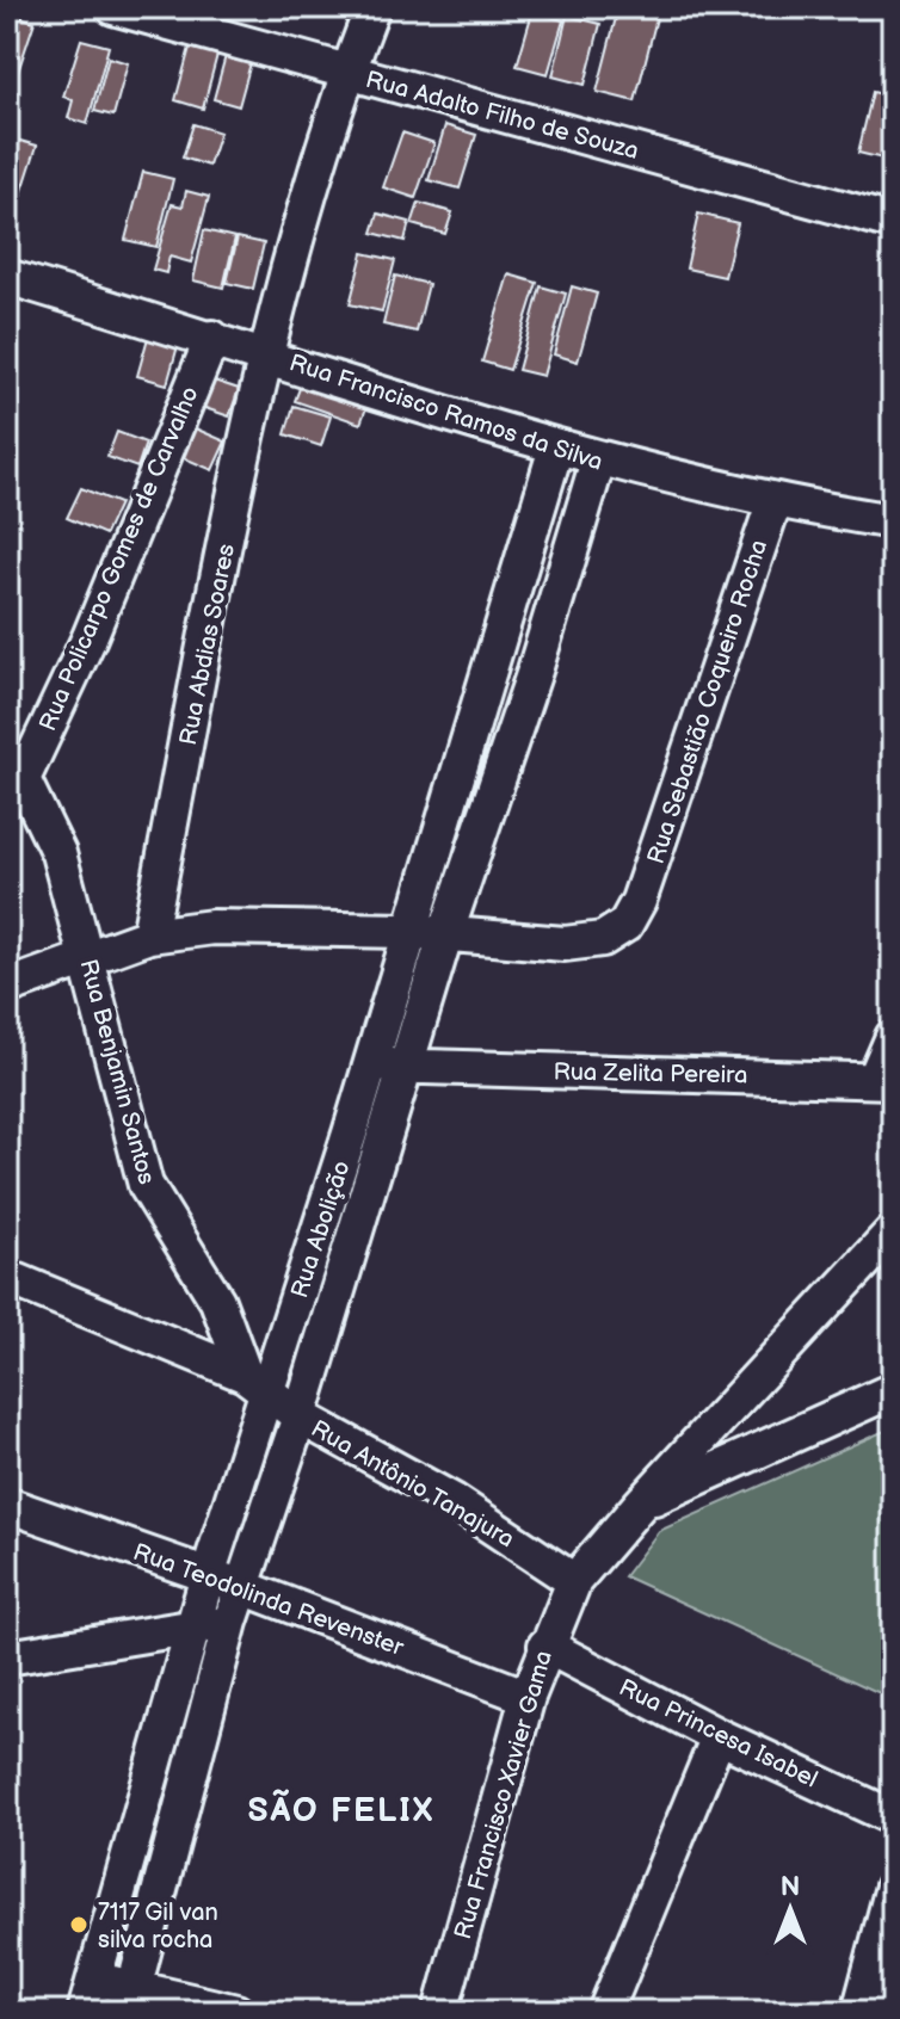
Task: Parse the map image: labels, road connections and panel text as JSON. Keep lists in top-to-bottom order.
{
  "streets": {
    "street": [
      "Rua Adalto Filho de Souza",
      "Rua Francisco Ramos da Silva",
      "Rua Policarpo Gomes de Carvalho",
      "Rua Abdias Soares",
      "Rua Sebastião Coqueiro Rocha",
      "Rua Benjamin Santos",
      "Rua Zelita Pereira",
      "Rua Abolição",
      "Rua Antônio Tanajura",
      "Rua Teodolinda Revenster",
      "Rua Princesa Isabel",
      "Rua Francisco Xavier Gama"
    ]
  },
  "crossings": [
    ["Rua Adalto Filho de Souza", "Rua Abdias Soares"],
    ["Rua Francisco Ramos da Silva", "Rua Policarpo Gomes de Carvalho"],
    ["Rua Francisco Ramos da Silva", "Rua Abdias Soares"],
    ["Rua Francisco Ramos da Silva", "Rua Sebastião Coqueiro Rocha"],
    ["Rua Francisco Ramos da Silva", "Rua Abolição"],
    ["Rua Policarpo Gomes de Carvalho", "Rua Benjamin Santos"],
    ["Rua Sebastião Coqueiro Rocha", "Rua Abolição"],
    ["Rua Benjamin Santos", "Rua Abolição"],
    ["Rua Benjamin Santos", "Rua Antônio Tanajura"],
    ["Rua Zelita Pereira", "Rua Abolição"],
    ["Rua Abolição", "Rua Antônio Tanajura"],
    ["Rua Abolição", "Rua Teodolinda Revenster"],
    ["Rua Antônio Tanajura", "Rua Francisco Xavier Gama"],
    ["Rua Teodolinda Revenster", "Rua Francisco Xavier Gama"],
    ["Rua Princesa Isabel", "Rua Francisco Xavier Gama"]
  ],
  "districts": ["SÃO FELIX"],
  "places": ["7117 Gil van silva rocha"],
  "north": "top"
}
